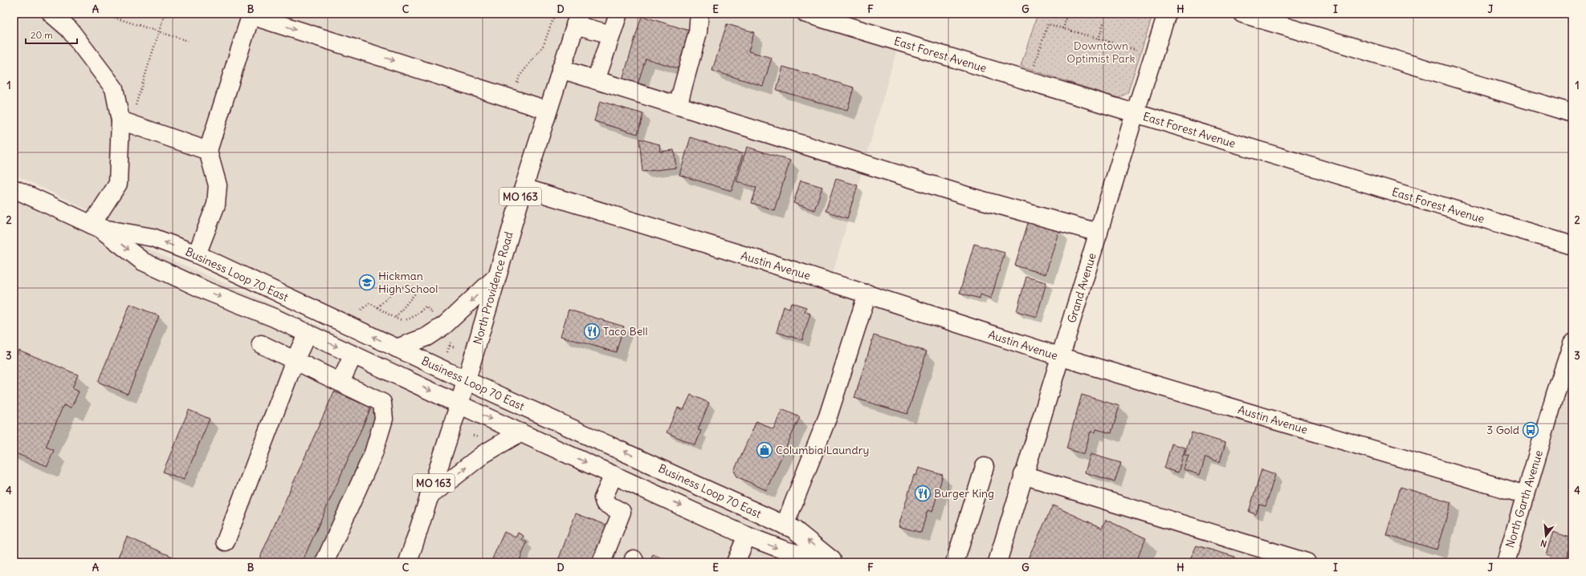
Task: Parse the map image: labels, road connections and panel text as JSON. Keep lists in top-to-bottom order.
{
  "streets": {
    "street": [
      "East Forest Avenue",
      "MO 163",
      "Austin Avenue",
      "Business Loop 70 East",
      "North Providence Road",
      "Grand Avenue",
      "North Garth Avenue"
    ]
  },
  "crossings": [
    ["East Forest Avenue", "Grand Avenue"],
    ["Austin Avenue", "North Providence Road"],
    ["Austin Avenue", "Grand Avenue"],
    ["Austin Avenue", "North Garth Avenue"],
    ["Business Loop 70 East", "North Providence Road"]
  ],
  "parks": ["Downtown Optimist Park"],
  "places": {
    "school or university": ["Hickman High School"],
    "restaurant": ["Taco Bell", "Burger King"],
    "bus stop": ["3 Gold"],
    "shop": ["Columbia Laundry"]
  },
  "scale_bar": "20 m",
  "north": "bottom",
  "grid": {
    "columns": [
      "A",
      "B",
      "C",
      "D",
      "E",
      "F",
      "G",
      "H",
      "I",
      "J"
    ],
    "rows": [
      "1",
      "2",
      "3",
      "4"
    ]
  }
}
